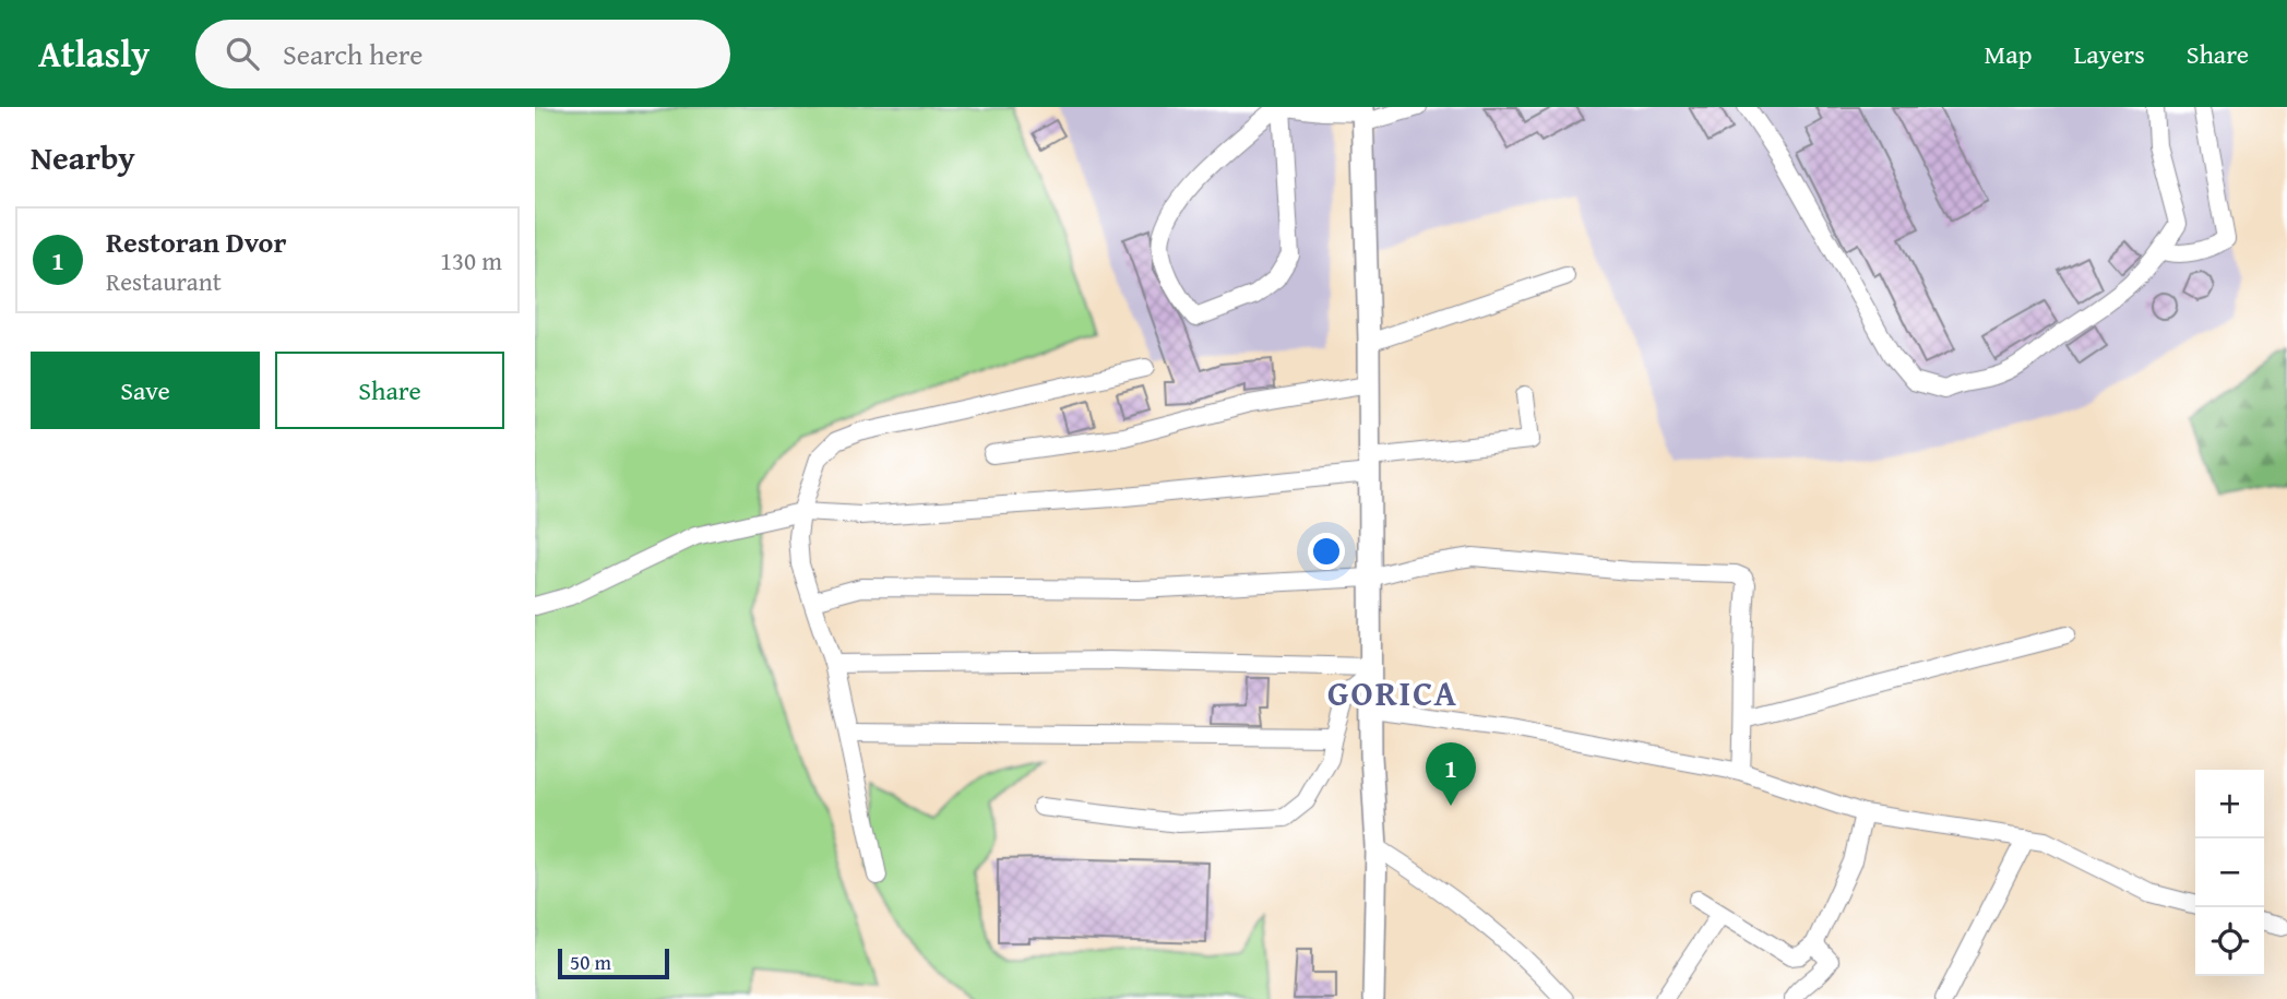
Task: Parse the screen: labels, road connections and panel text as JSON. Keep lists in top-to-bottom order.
{
  "districts": ["GORICA"],
  "scale_bar": "50 m",
  "page": {
    "header": "Atlasly",
    "search": "Search here",
    "nav": ["Map", "Layers", "Share"],
    "heading": "Nearby",
    "list": [
      {
        "mark": "1",
        "name": "Restoran Dvor",
        "note": "Restaurant",
        "value": "130 m"
      }
    ],
    "buttons": ["Save", "Share"],
    "pins": "1",
    "map_buttons": ["+", "−"],
    "scale": "50 m"
  }
}
